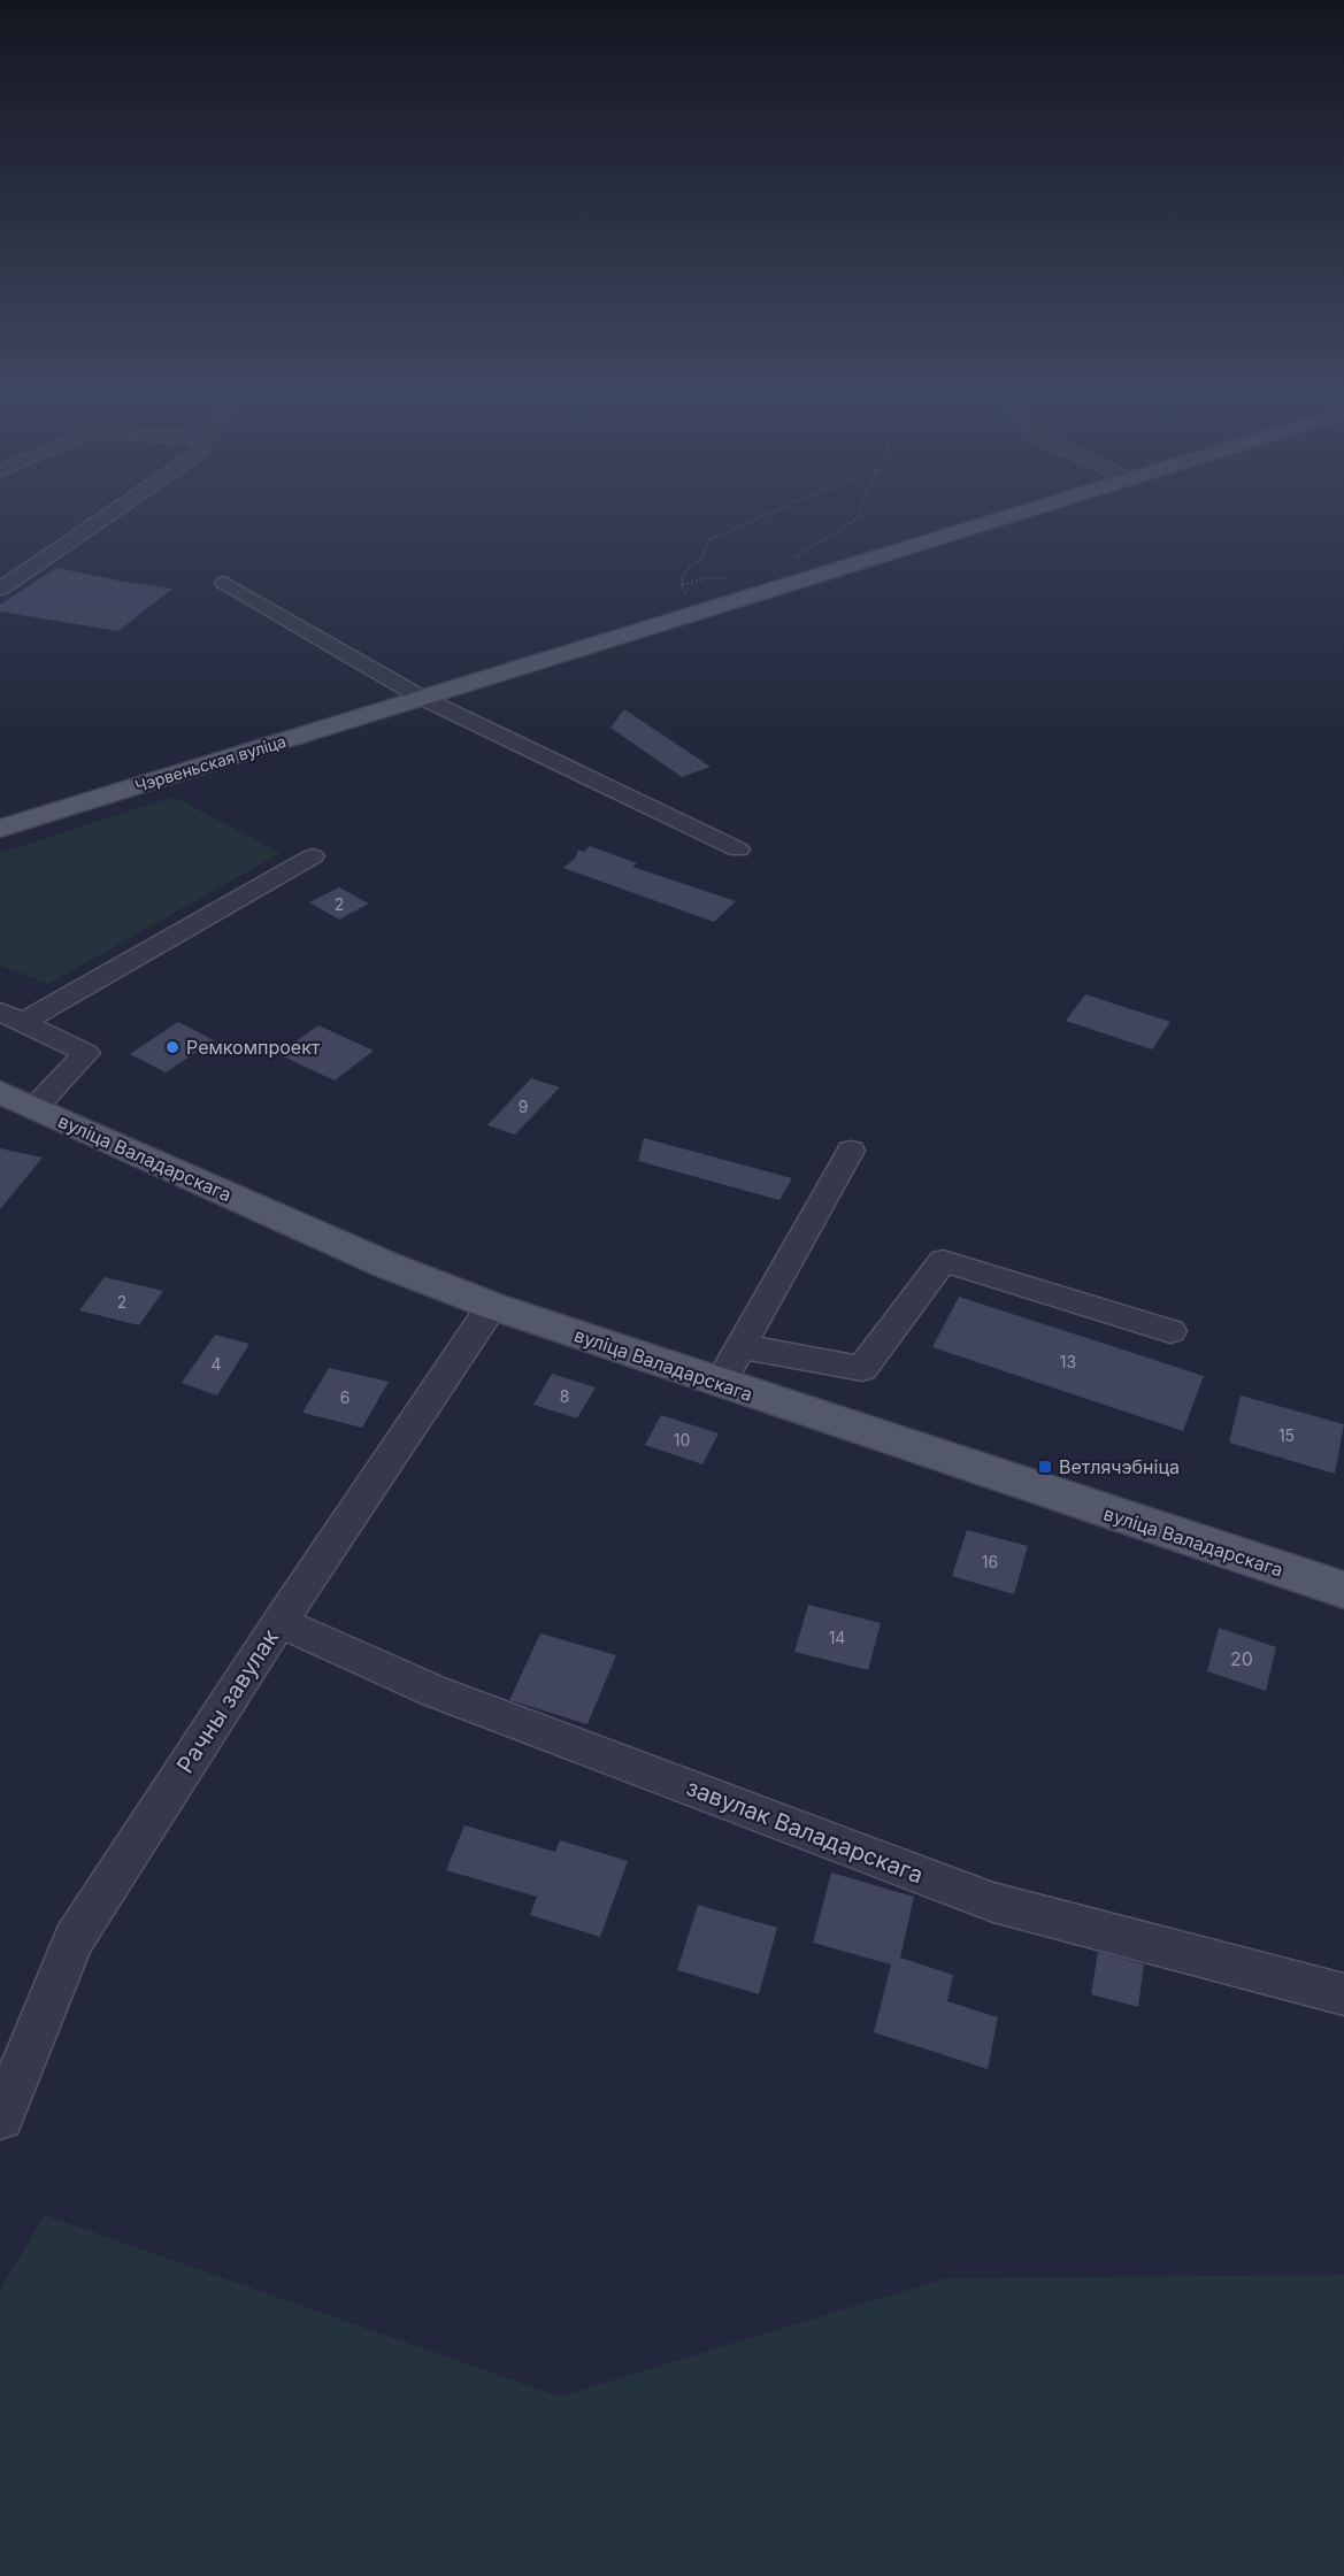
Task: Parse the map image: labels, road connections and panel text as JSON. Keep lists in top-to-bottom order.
{
  "streets": {
    "main road": ["Чэрвеньская вуліца", "вуліца Валадарскага"],
    "street": ["Рачны завулак", "завулак Валадарскага"]
  },
  "crossings": [
    ["вуліца Валадарскага", "Рачны завулак"],
    ["Рачны завулак", "завулак Валадарскага"]
  ],
  "places": {
    "other": ["Ремкомпроект"],
    "transit": ["Ветлячэбніца"]
  },
  "house_numbers": [
    "2",
    "9",
    "2",
    "13",
    "4",
    "8",
    "6",
    "15",
    "10",
    "16",
    "14",
    "20"
  ]
}
